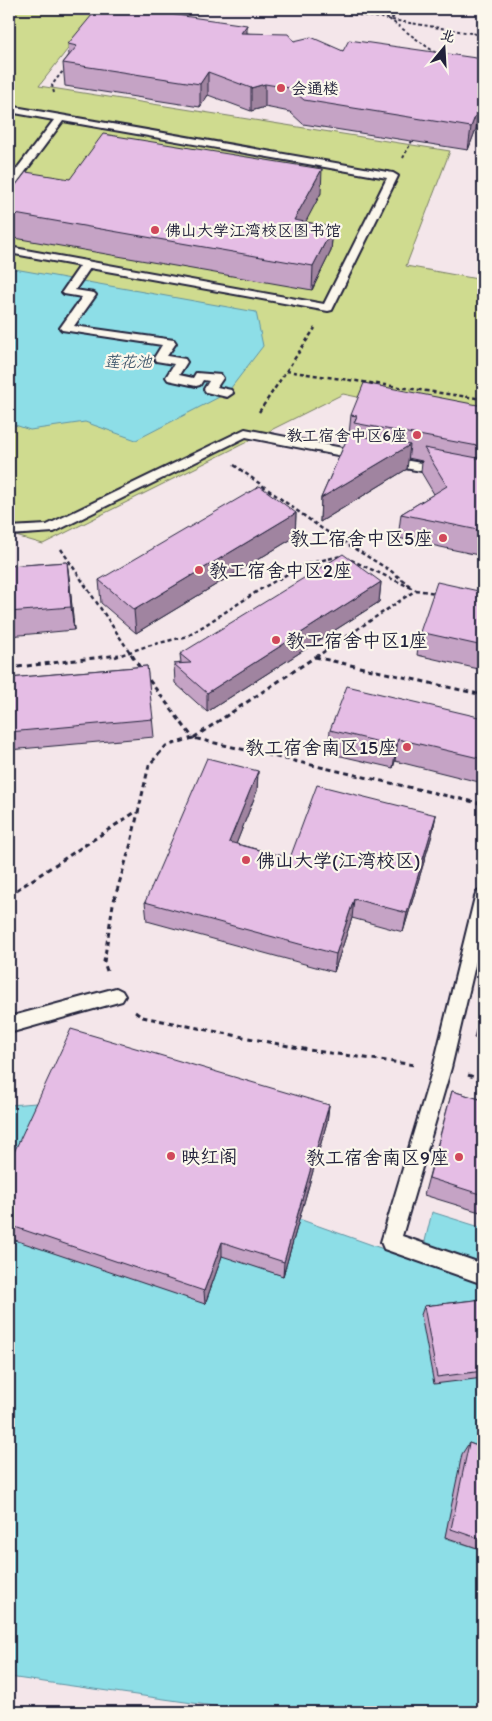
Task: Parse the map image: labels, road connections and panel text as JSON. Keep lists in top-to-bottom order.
{
  "water": ["莲花池"],
  "places": [
    "会通楼",
    "佛山大学江湾校区图书馆",
    "教工宿舍中区6座",
    "教工宿舍中区5座",
    "教工宿舍中区2座",
    "教工宿舍中区1座",
    "教工宿舍南区15座",
    "佛山大学(江湾校区)",
    "映红阁",
    "教工宿舍南区9座"
  ],
  "north": "top"
}
